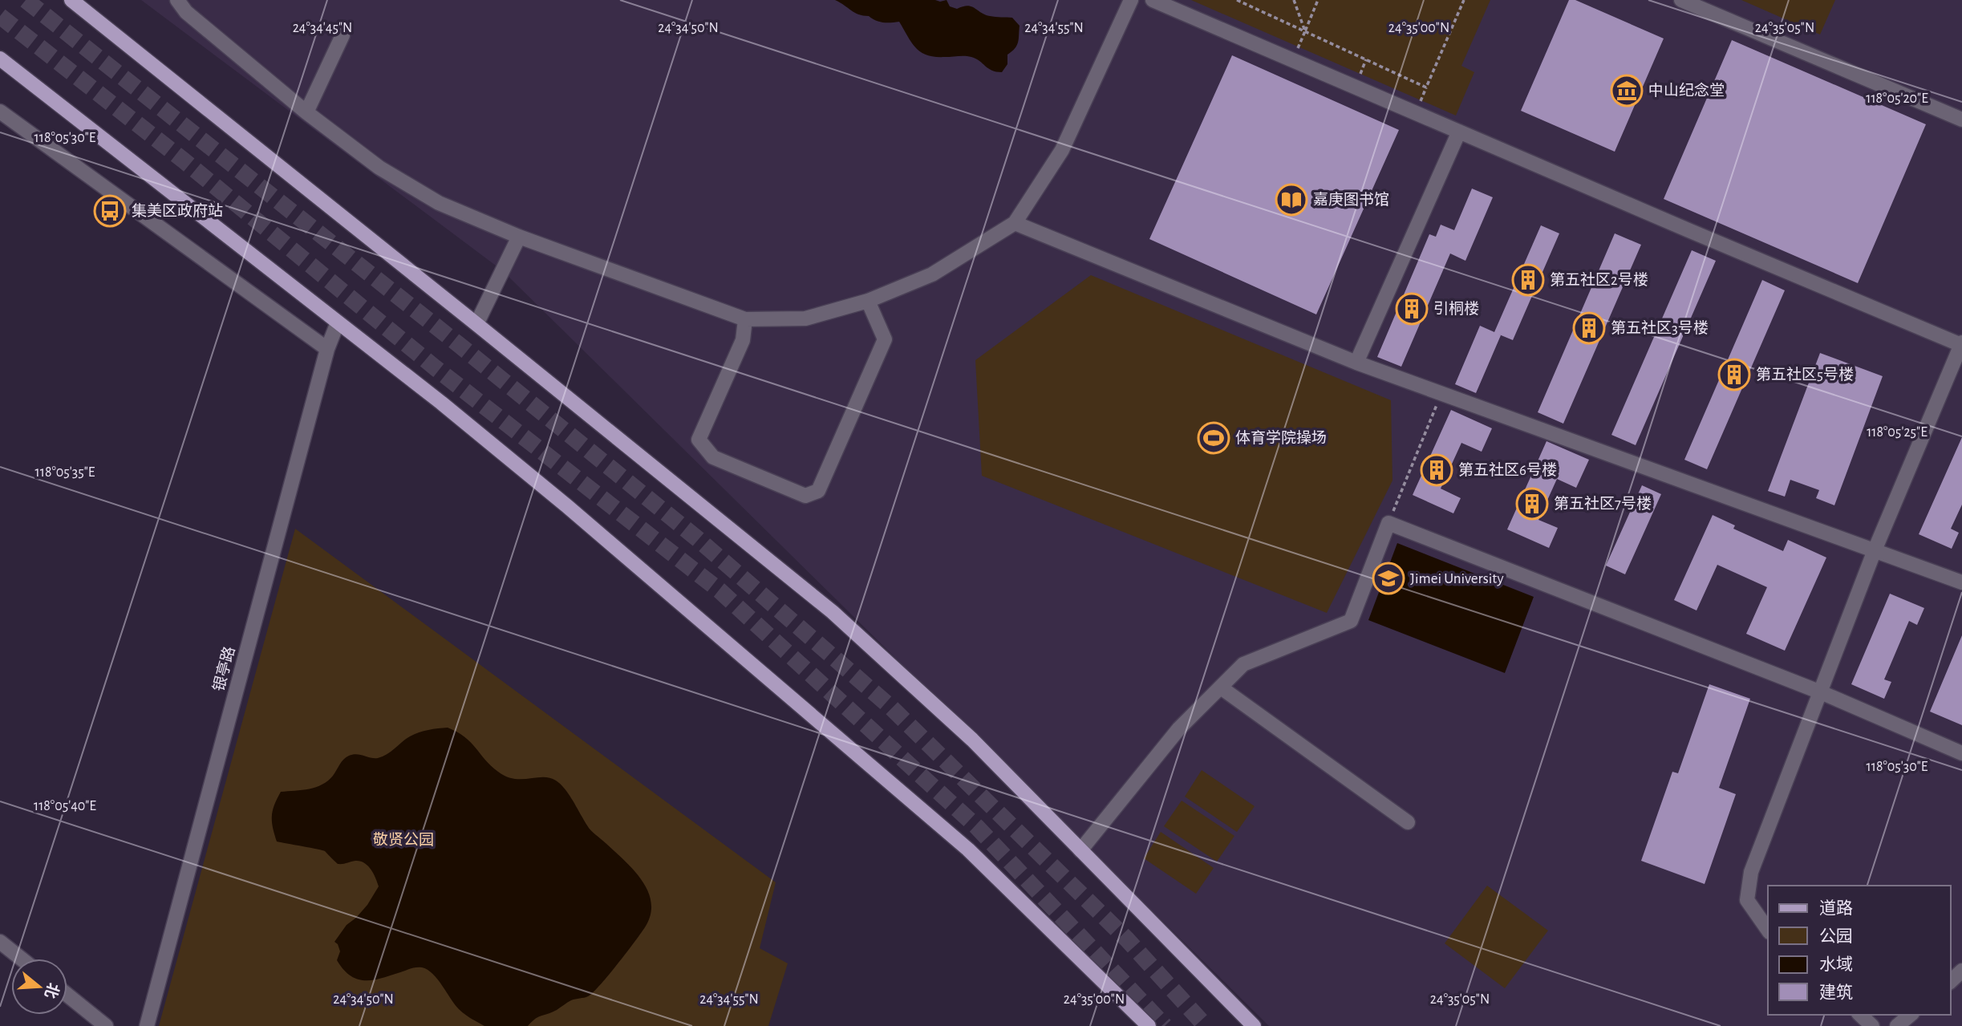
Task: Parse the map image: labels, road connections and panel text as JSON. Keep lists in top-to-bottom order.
{
  "streets": {
    "street": ["银亭路"]
  },
  "parks": ["敬贤公园"],
  "places": {
    "museum": ["中山纪念堂"],
    "library": ["嘉庚图书馆"],
    "bus stop": ["集美区政府站"],
    "building": [
      "第五社区2号楼",
      "引桐楼",
      "第五社区3号楼",
      "第五社区5号楼",
      "第五社区6号楼",
      "第五社区7号楼"
    ],
    "sports": ["体育学院操场"],
    "school or university": ["Jimei University"]
  },
  "legend": [
    "道路",
    "公园",
    "水域",
    "建筑"
  ],
  "north": "right",
  "coordinates": [
    "24°34'45\"N",
    "24°34'50\"N",
    "24°34'55\"N",
    "24°35'00\"N",
    "24°35'05\"N",
    "118°05'20\"E",
    "118°05'30\"E",
    "118°05'25\"E",
    "118°05'35\"E",
    "118°05'40\"E"
  ]
}
